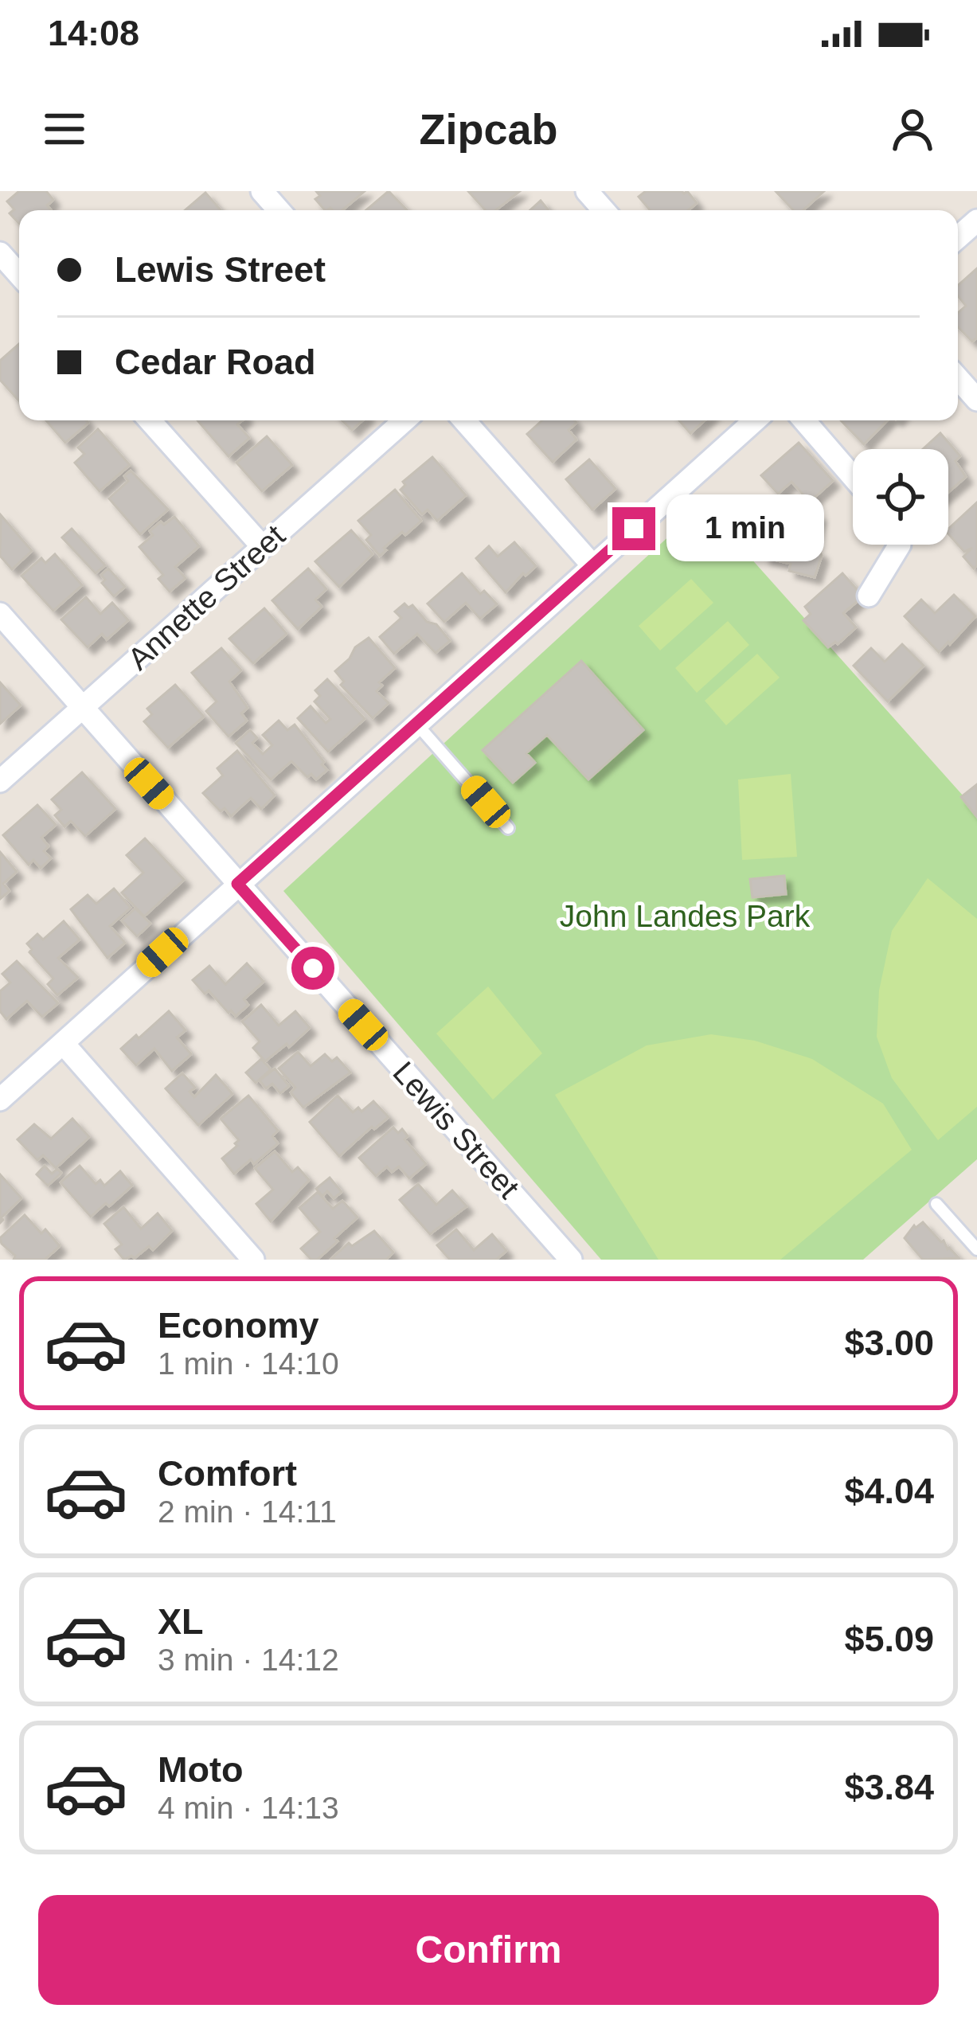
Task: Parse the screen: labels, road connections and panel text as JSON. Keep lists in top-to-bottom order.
{
  "streets": {
    "street": ["Annette Street", "Lewis Street"]
  },
  "crossings": [
    ["Annette Street", "Lewis Street"]
  ],
  "parks": ["John Landes Park"],
  "page": {
    "status": "14:08",
    "header": "Zipcab",
    "banner": ["Lewis Street", "Cedar Road"],
    "bubble": "1 min",
    "list": [
      {
        "name": "Economy",
        "note": "1 min · 14:10",
        "value": "$3.00"
      },
      {
        "name": "Comfort",
        "note": "2 min · 14:11",
        "value": "$4.04"
      },
      {
        "name": "XL",
        "note": "3 min · 14:12",
        "value": "$5.09"
      },
      {
        "name": "Moto",
        "note": "4 min · 14:13",
        "value": "$3.84"
      }
    ],
    "buttons": "Confirm"
  }
}
